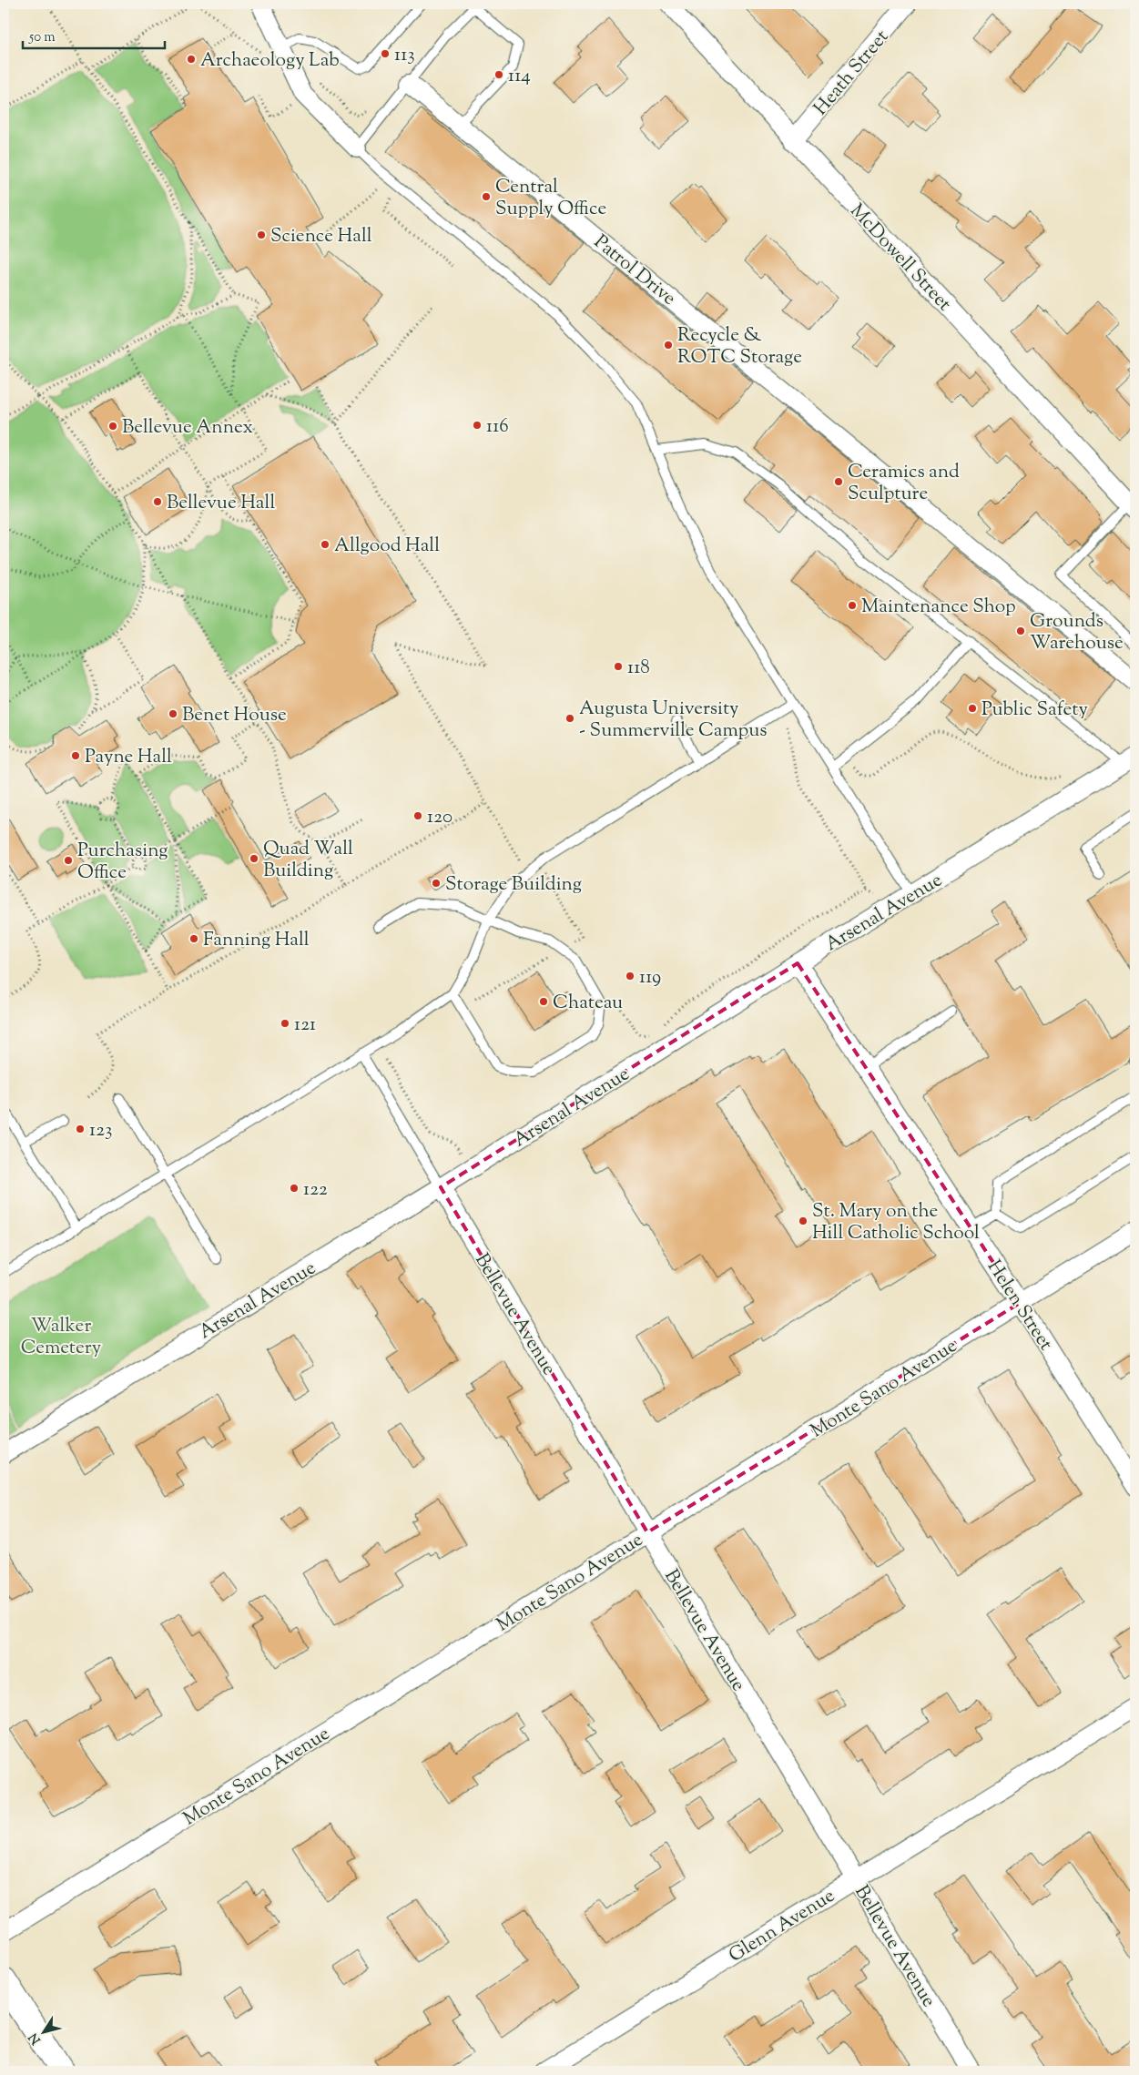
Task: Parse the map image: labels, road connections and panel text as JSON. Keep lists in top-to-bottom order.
{
  "streets": {
    "street": [
      "Heath Street",
      "McDowell Street",
      "Patrol Drive",
      "Arsenal Avenue",
      "Helen Street",
      "Bellevue Avenue",
      "Monte Sano Avenue",
      "Glenn Avenue"
    ]
  },
  "crossings": [
    ["Heath Street", "McDowell Street"],
    ["Arsenal Avenue", "Helen Street"],
    ["Arsenal Avenue", "Bellevue Avenue"],
    ["Helen Street", "Monte Sano Avenue"],
    ["Bellevue Avenue", "Monte Sano Avenue"],
    ["Bellevue Avenue", "Glenn Avenue"]
  ],
  "parks": ["Walker Cemetery"],
  "places": [
    "113",
    "Archaeology Lab",
    "114",
    "Central Supply Office",
    "Science Hall",
    "Recycle & ROTC Storage",
    "116",
    "Bellevue Annex",
    "Ceramics and Sculpture",
    "Bellevue Hall",
    "Allgood Hall",
    "Maintenance Shop",
    "Grounds Warehouse",
    "118",
    "Public Safety",
    "Benet House",
    "Augusta University - Summerville Campus",
    "Payne Hall",
    "120",
    "Quad Wall Building",
    "Purchasing Office",
    "Storage Building",
    "Fanning Hall",
    "119",
    "Chateau",
    "121",
    "123",
    "122",
    "St. Mary on the Hill Catholic School"
  ],
  "scale_bar": "50 m",
  "north": "bottom left"
}
